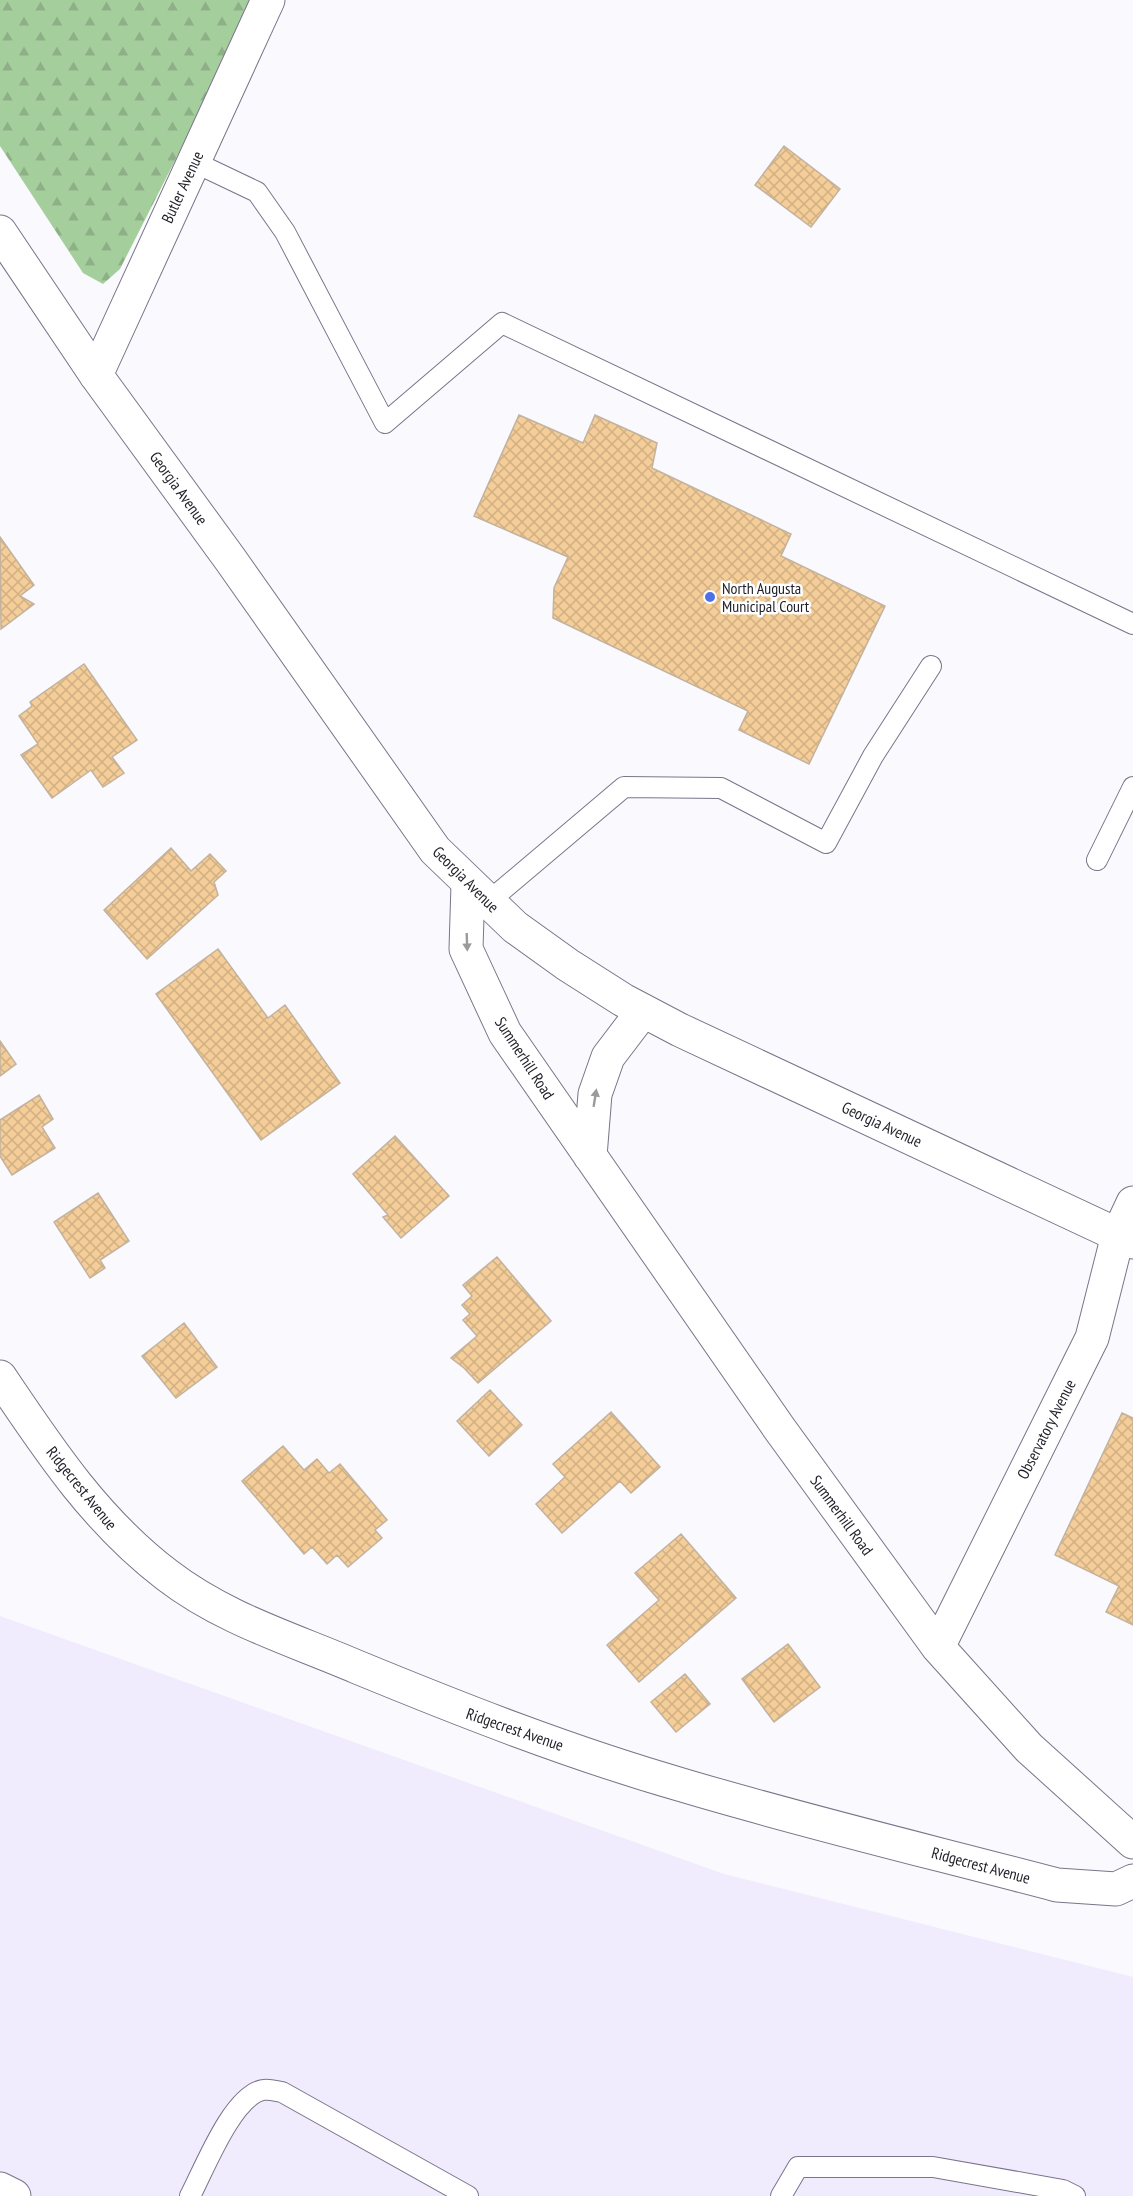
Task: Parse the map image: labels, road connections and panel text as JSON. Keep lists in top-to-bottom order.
{
  "streets": {
    "street": [
      "Butler Avenue",
      "Georgia Avenue",
      "Summerhill Road",
      "Observatory Avenue",
      "Ridgecrest Avenue"
    ]
  },
  "crossings": [
    ["Butler Avenue", "Georgia Avenue"],
    ["Georgia Avenue", "Summerhill Road"],
    ["Georgia Avenue", "Observatory Avenue"],
    ["Summerhill Road", "Observatory Avenue"]
  ],
  "places": ["North Augusta Municipal Court"]
}
